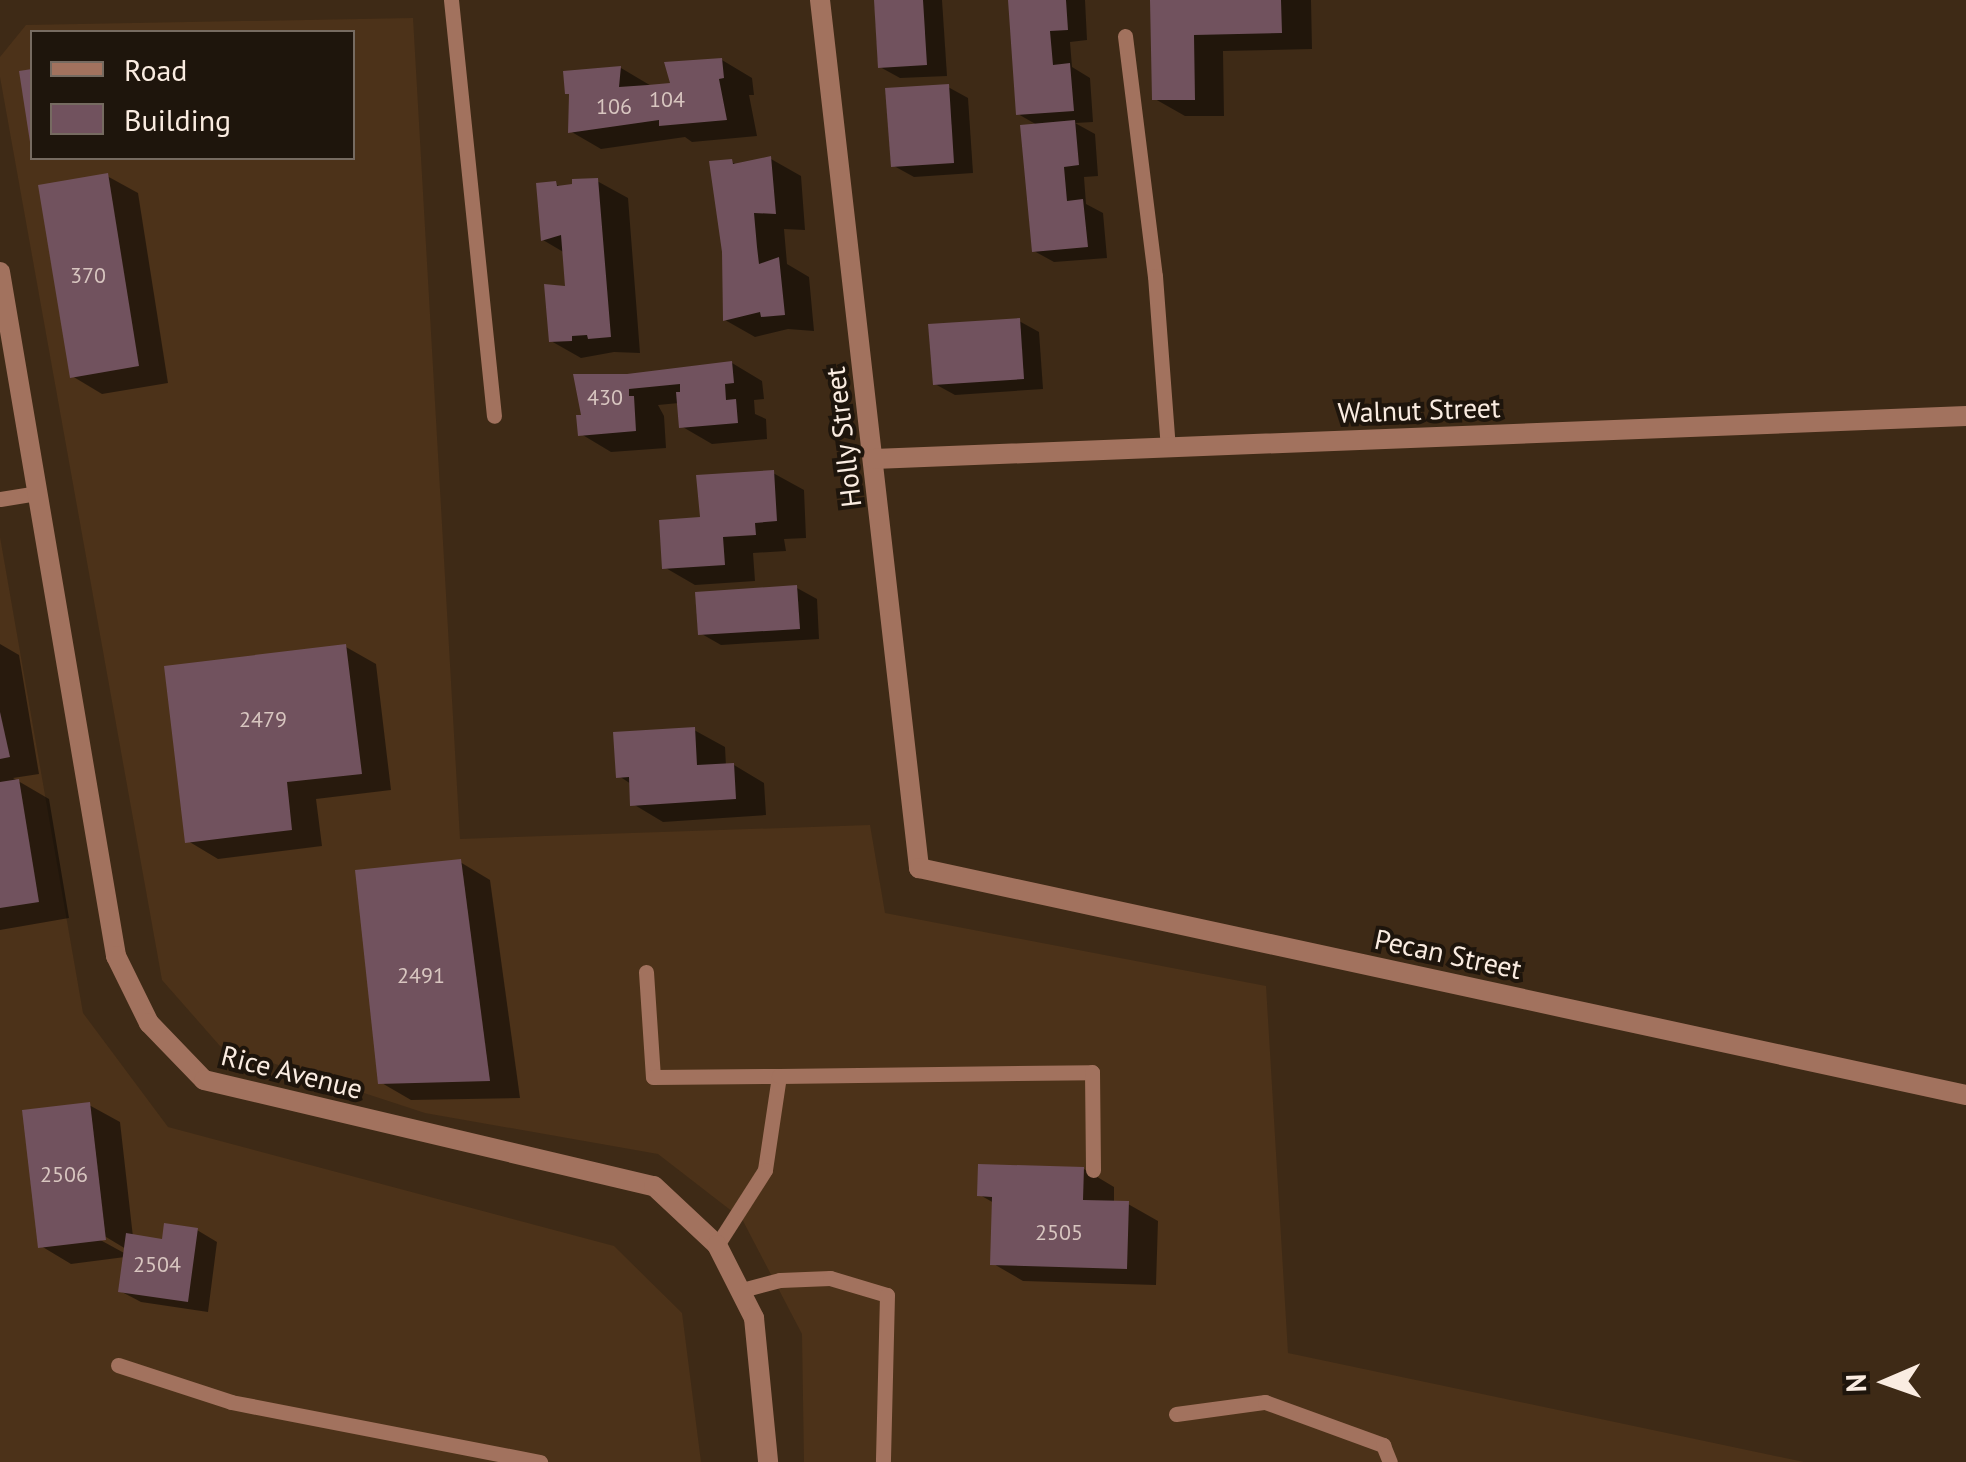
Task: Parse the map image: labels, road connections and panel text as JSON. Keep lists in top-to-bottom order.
{
  "streets": {
    "street": [
      "Walnut Street",
      "Holly Street",
      "Pecan Street",
      "Rice Avenue"
    ]
  },
  "crossings": [
    ["Walnut Street", "Holly Street"],
    ["Holly Street", "Pecan Street"]
  ],
  "house_numbers": [
    "104",
    "106",
    "370",
    "430",
    "2479",
    "2491",
    "2506",
    "2505",
    "2504"
  ],
  "legend": ["Road", "Building"],
  "north": "left"
}
